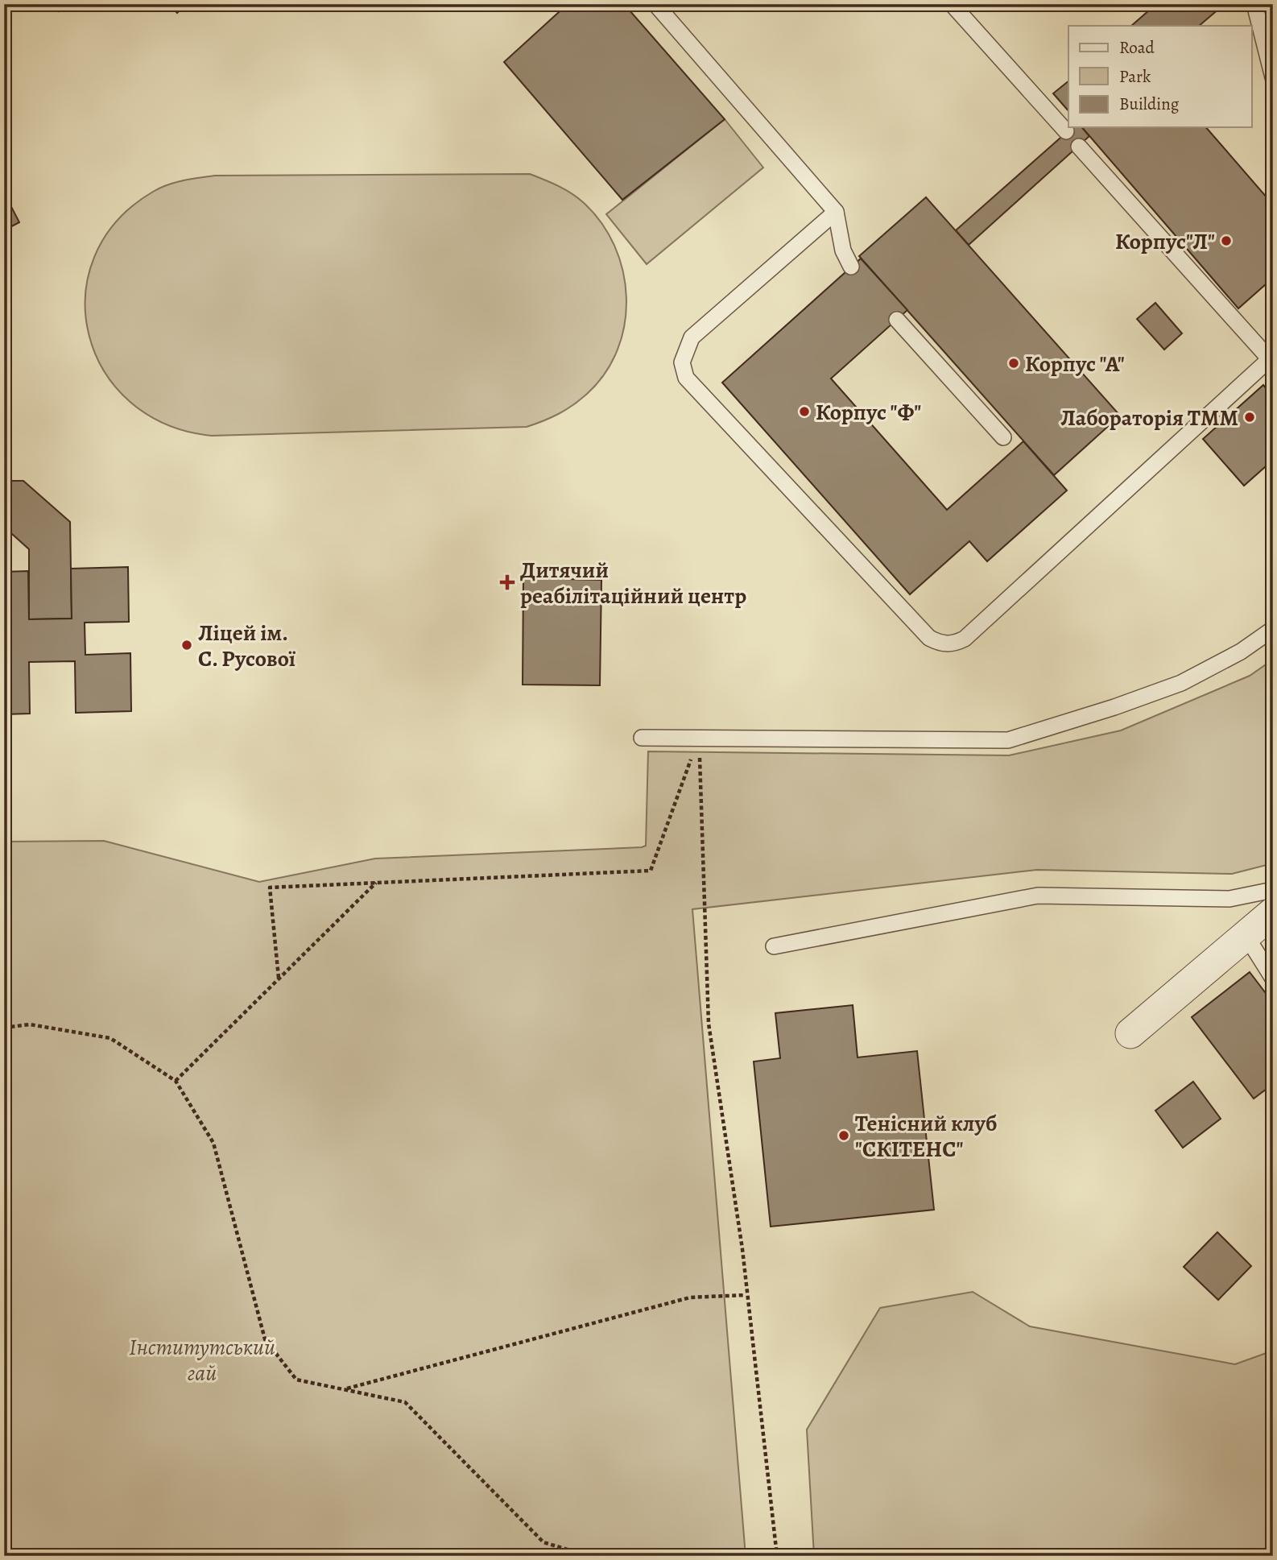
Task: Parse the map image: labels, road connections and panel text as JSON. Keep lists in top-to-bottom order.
{
  "parks": ["Інститутський гай"],
  "places": {
    "other": [
      "Корпус\"Л\"",
      "Корпус \"А\"",
      "Корпус \"Ф\"",
      "Лабораторія ТММ",
      "Ліцей ім. С. Русової",
      "Тенісний клуб \"СКІТЕНС\""
    ],
    "health": ["Дитячий реабілітаційний центр"]
  },
  "legend": ["Road", "Park", "Building"]
}
